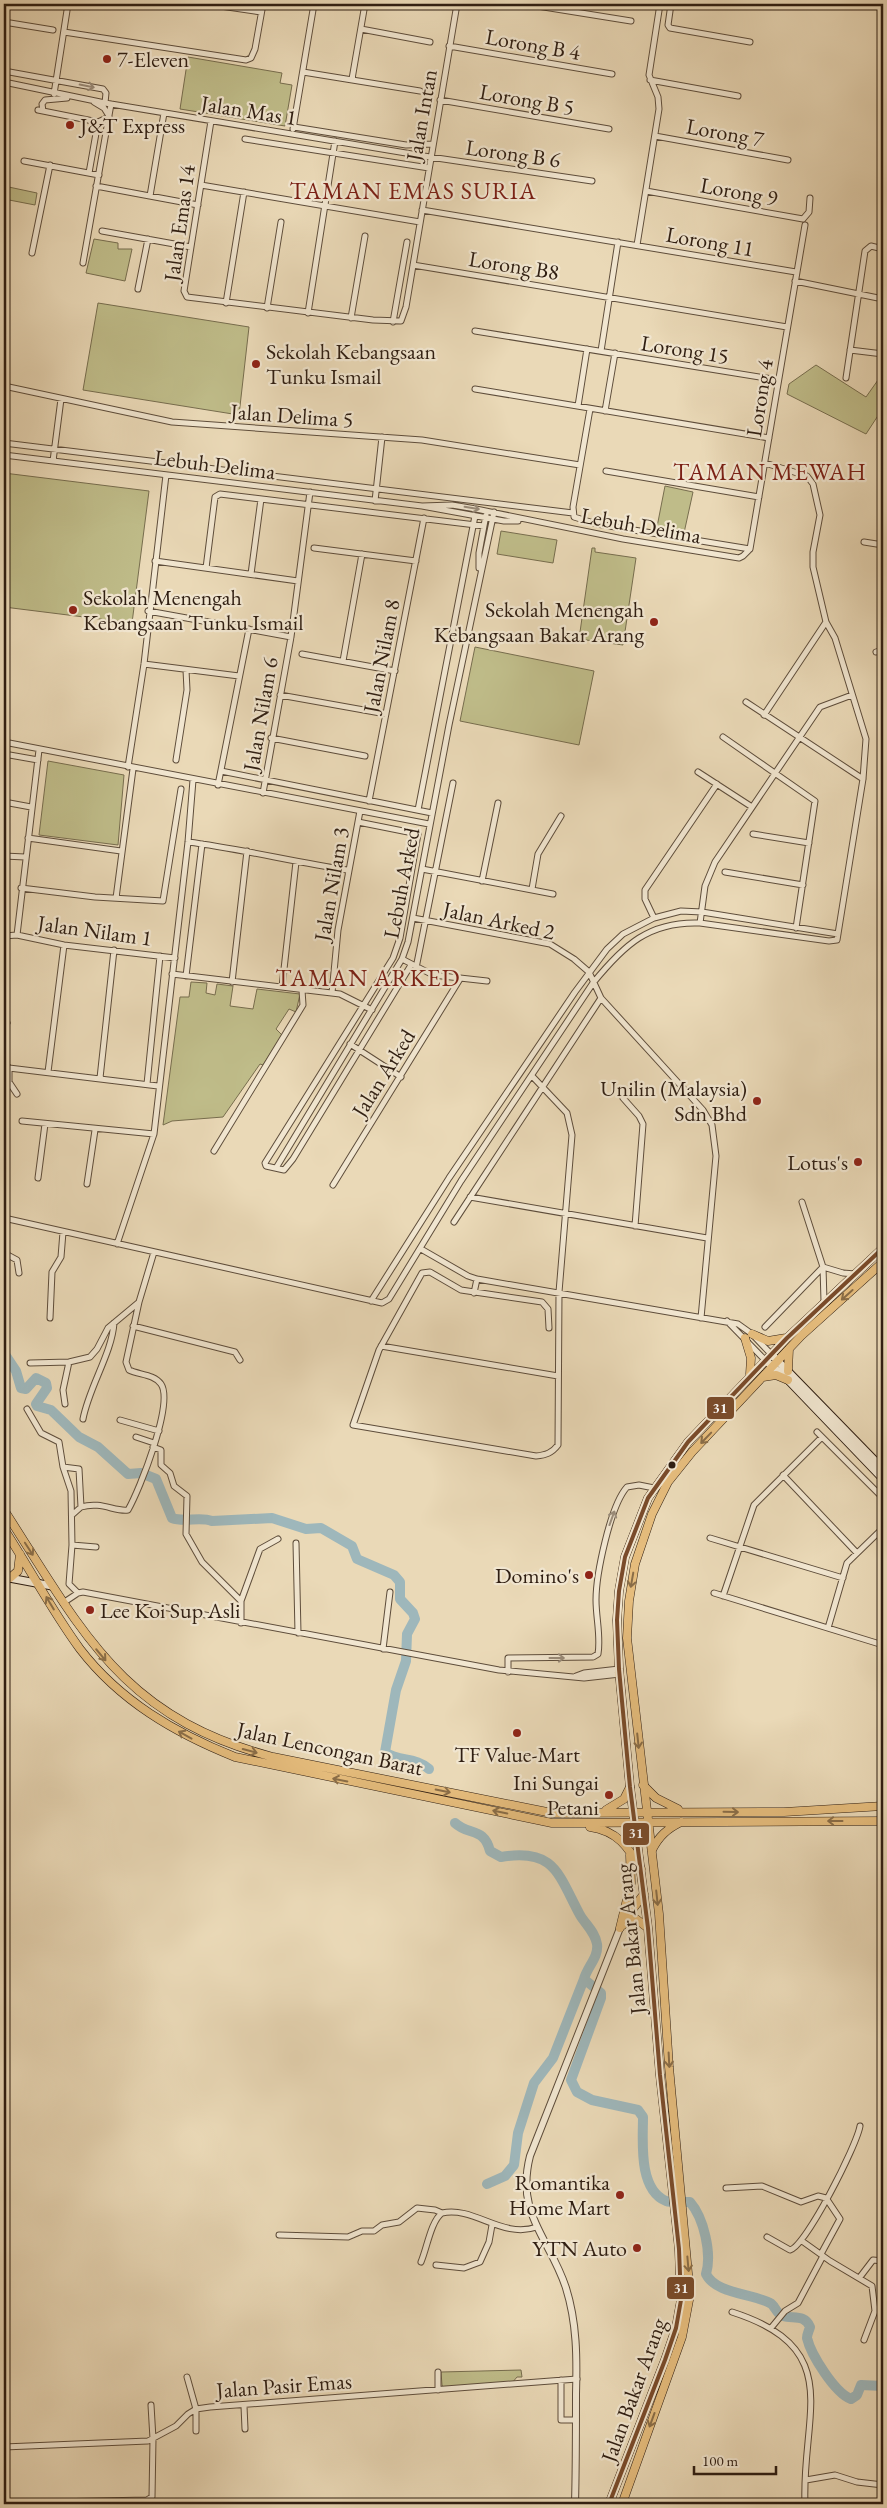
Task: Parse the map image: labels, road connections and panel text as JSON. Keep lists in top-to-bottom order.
{
  "streets": {
    "main road": ["Jalan Lencongan Barat", "Jalan Bakar Arang"],
    "street": [
      "Lorong B 4",
      "Lorong B 5",
      "Jalan Mas 1",
      "Jalan Intan",
      "Lorong 7",
      "Lorong B 6",
      "Lorong 9",
      "Jalan Emas 14",
      "Lorong 11",
      "Lorong B8",
      "Lorong 15",
      "Lorong 4",
      "Jalan Delima 5",
      "Lebuh Delima",
      "Jalan Nilam 8",
      "Jalan Nilam 6",
      "Lebuh Arked",
      "Jalan Nilam 3",
      "Jalan Arked 2",
      "Jalan Nilam 1",
      "Jalan Arked",
      "Jalan Pasir Emas"
    ]
  },
  "crossings": [
    ["Lorong B 4", "Jalan Intan"],
    ["Lorong B 5", "Jalan Intan"],
    ["Jalan Mas 1", "Jalan Intan"],
    ["Jalan Mas 1", "Lorong B 6"],
    ["Jalan Mas 1", "Jalan Emas 14"],
    ["Jalan Intan", "Lorong B 6"],
    ["Jalan Intan", "Lorong 11"],
    ["Jalan Intan", "Lorong B8"],
    ["Lorong 11", "Lorong 4"],
    ["Lorong B8", "Lorong 4"],
    ["Lorong 15", "Lorong 4"],
    ["Lorong 4", "Lebuh Delima"],
    ["Lebuh Delima", "Jalan Nilam 8"],
    ["Lebuh Delima", "Jalan Nilam 6"],
    ["Lebuh Delima", "Lebuh Arked"],
    ["Lebuh Arked", "Jalan Arked 2"],
    ["Jalan Lencongan Barat", "Jalan Bakar Arang"]
  ],
  "districts": ["TAMAN EMAS SURIA", "TAMAN MEWAH", "TAMAN ARKED"],
  "places": [
    "7-Eleven",
    "J&T Express",
    "Sekolah Kebangsaan Tunku Ismail",
    "Sekolah Menengah Kebangsaan Tunku Ismail",
    "Sekolah Menengah Kebangsaan Bakar Arang",
    "Unilin (Malaysia) Sdn Bhd",
    "Lotus's",
    "Domino's",
    "Lee Koi Sup Asli",
    "TF Value-Mart",
    "Ini Sungai Petani",
    "Romantika Home Mart",
    "YTN Auto"
  ],
  "lines": ["transit line 31"],
  "scale_bar": "100 m"
}
